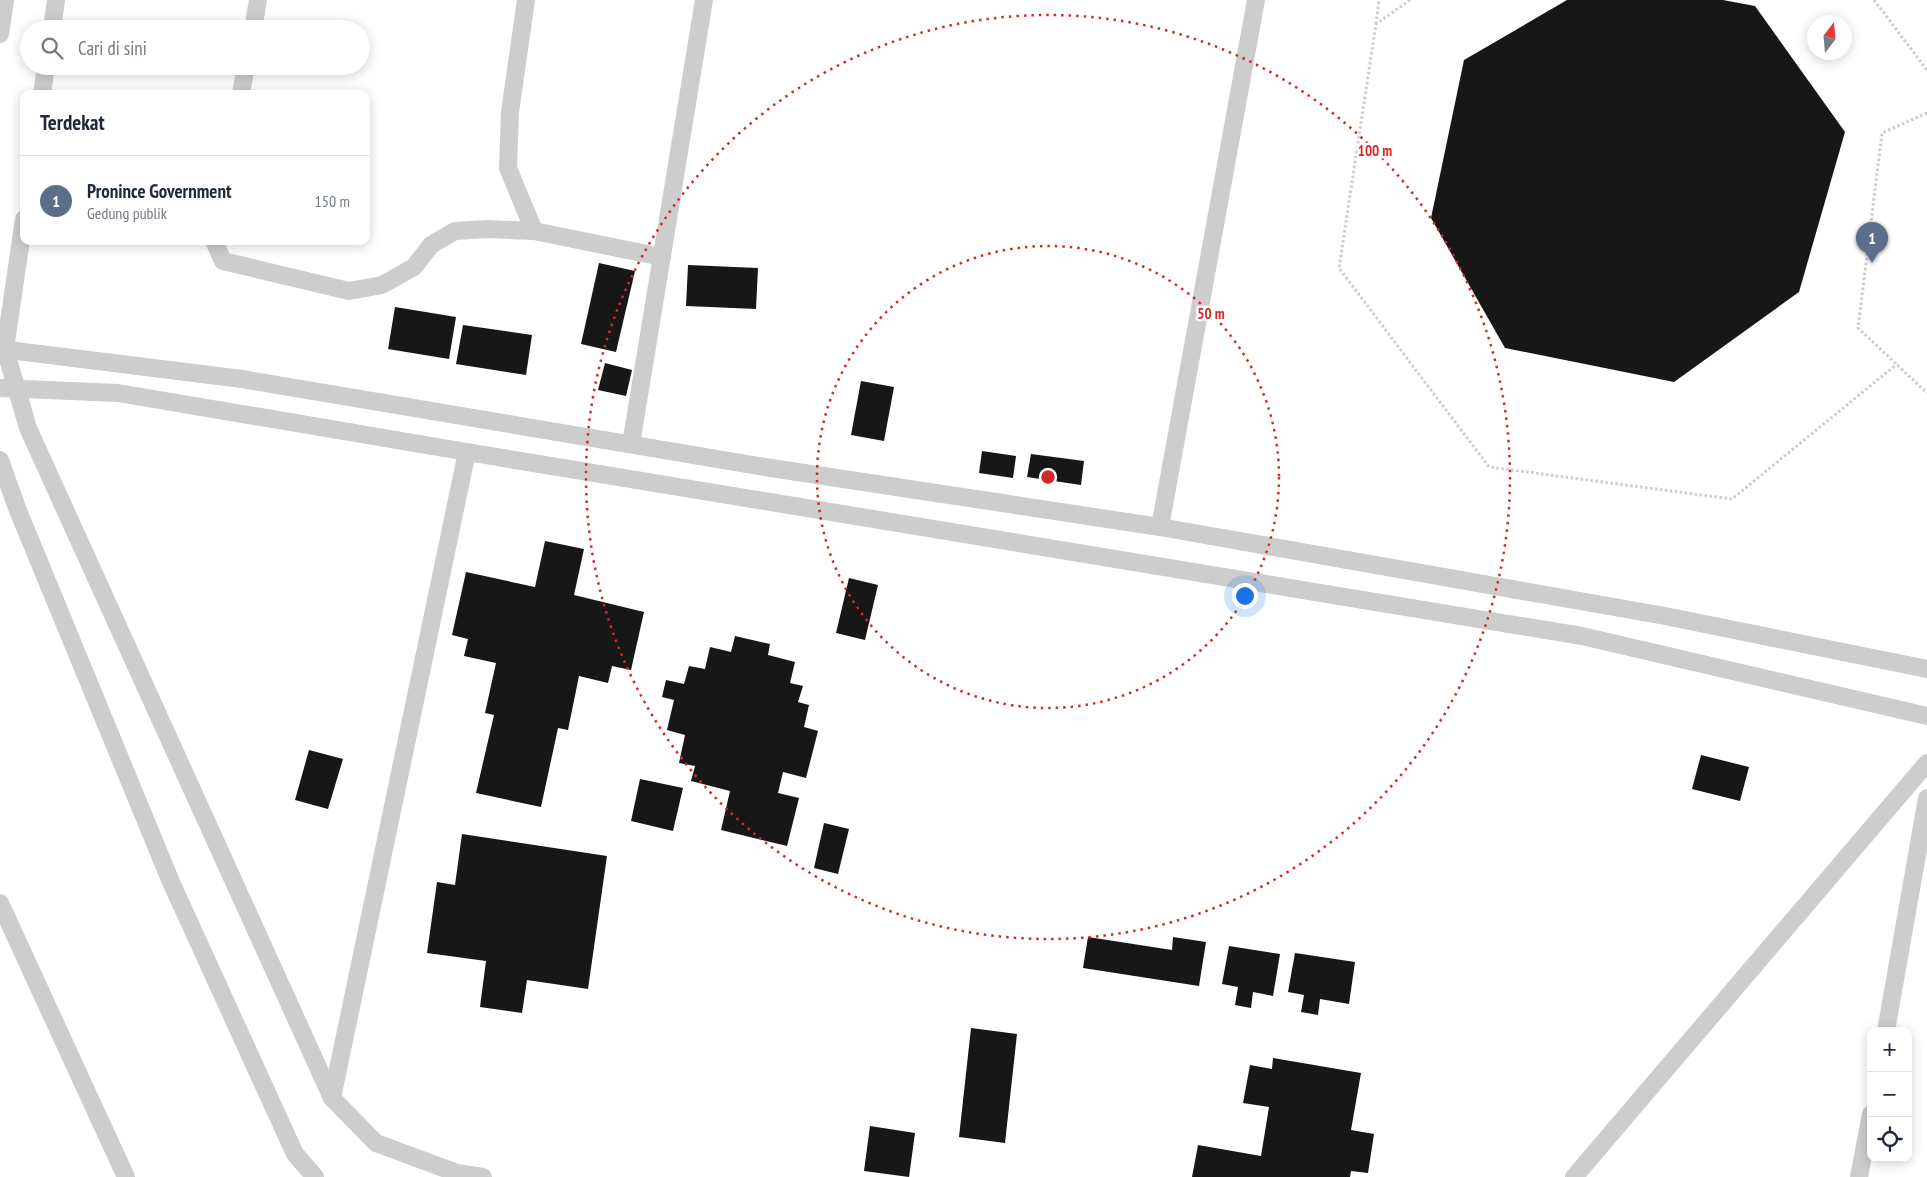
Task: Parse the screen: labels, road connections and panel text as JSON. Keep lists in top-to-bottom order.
{
  "north": "top",
  "page": {
    "search": "Cari di sini",
    "heading": "Terdekat",
    "list": [
      {
        "mark": "1",
        "name": "Pronince Government",
        "note": "Gedung publik",
        "value": "150 m"
      }
    ],
    "pins": "1",
    "map_buttons": ["+", "−"]
  },
  "rings": ["100 m", "50 m"]
}
